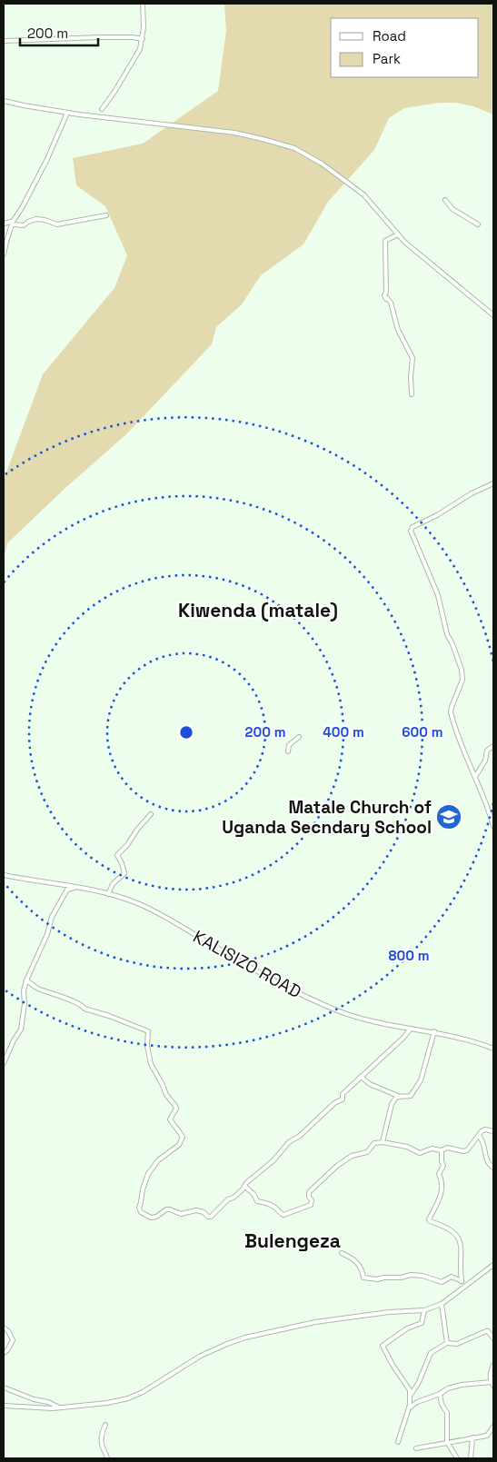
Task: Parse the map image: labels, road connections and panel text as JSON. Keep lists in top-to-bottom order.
{
  "streets": {
    "street": ["KALISIZO ROAD"]
  },
  "districts": ["Kiwenda (matale)", "Bulengeza"],
  "places": {
    "school or university": ["Matale Church of Uganda Secndary School"]
  },
  "legend": ["Road", "Park"],
  "scale_bar": "200 m",
  "rings": [
    "200 m",
    "400 m",
    "600 m",
    "800 m"
  ]
}
